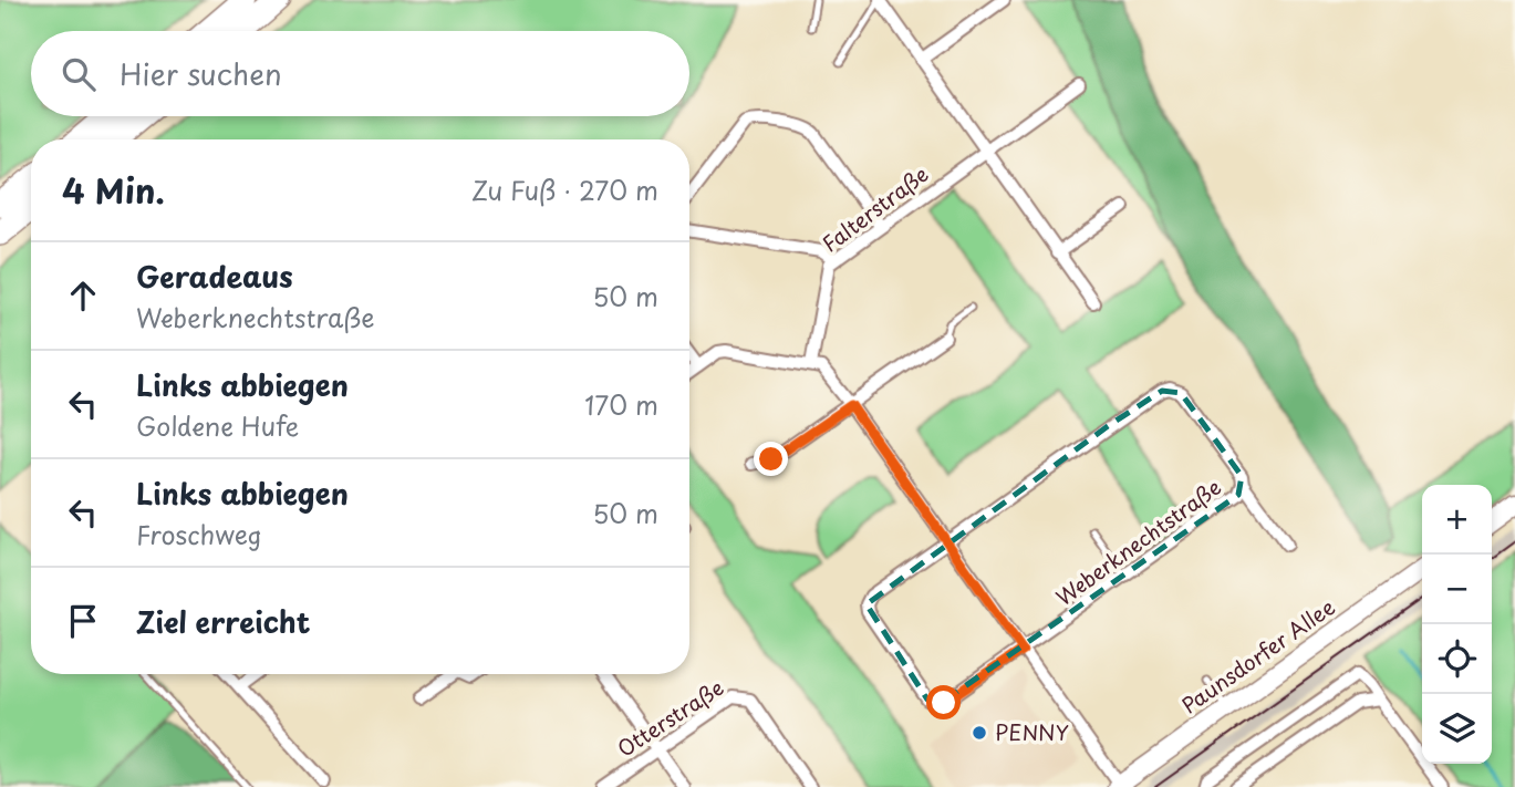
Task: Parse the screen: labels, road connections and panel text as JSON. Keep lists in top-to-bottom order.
{
  "streets": {
    "main road": ["Paunsdorfer Allee"],
    "street": ["Falterstraße", "Weberknechtstraße", "Otterstraße"]
  },
  "places": ["PENNY"],
  "page": {
    "search": "Hier suchen",
    "heading": ["4 Min.", "Zu Fuß · 270 m"],
    "list": [
      ["Geradeaus", "Weberknechtstraße", "50 m"],
      ["Links abbiegen", "Goldene Hufe", "170 m"],
      ["Links abbiegen", "Froschweg", "50 m"],
      "Ziel erreicht"
    ],
    "map_buttons": ["+", "−"]
  }
}
